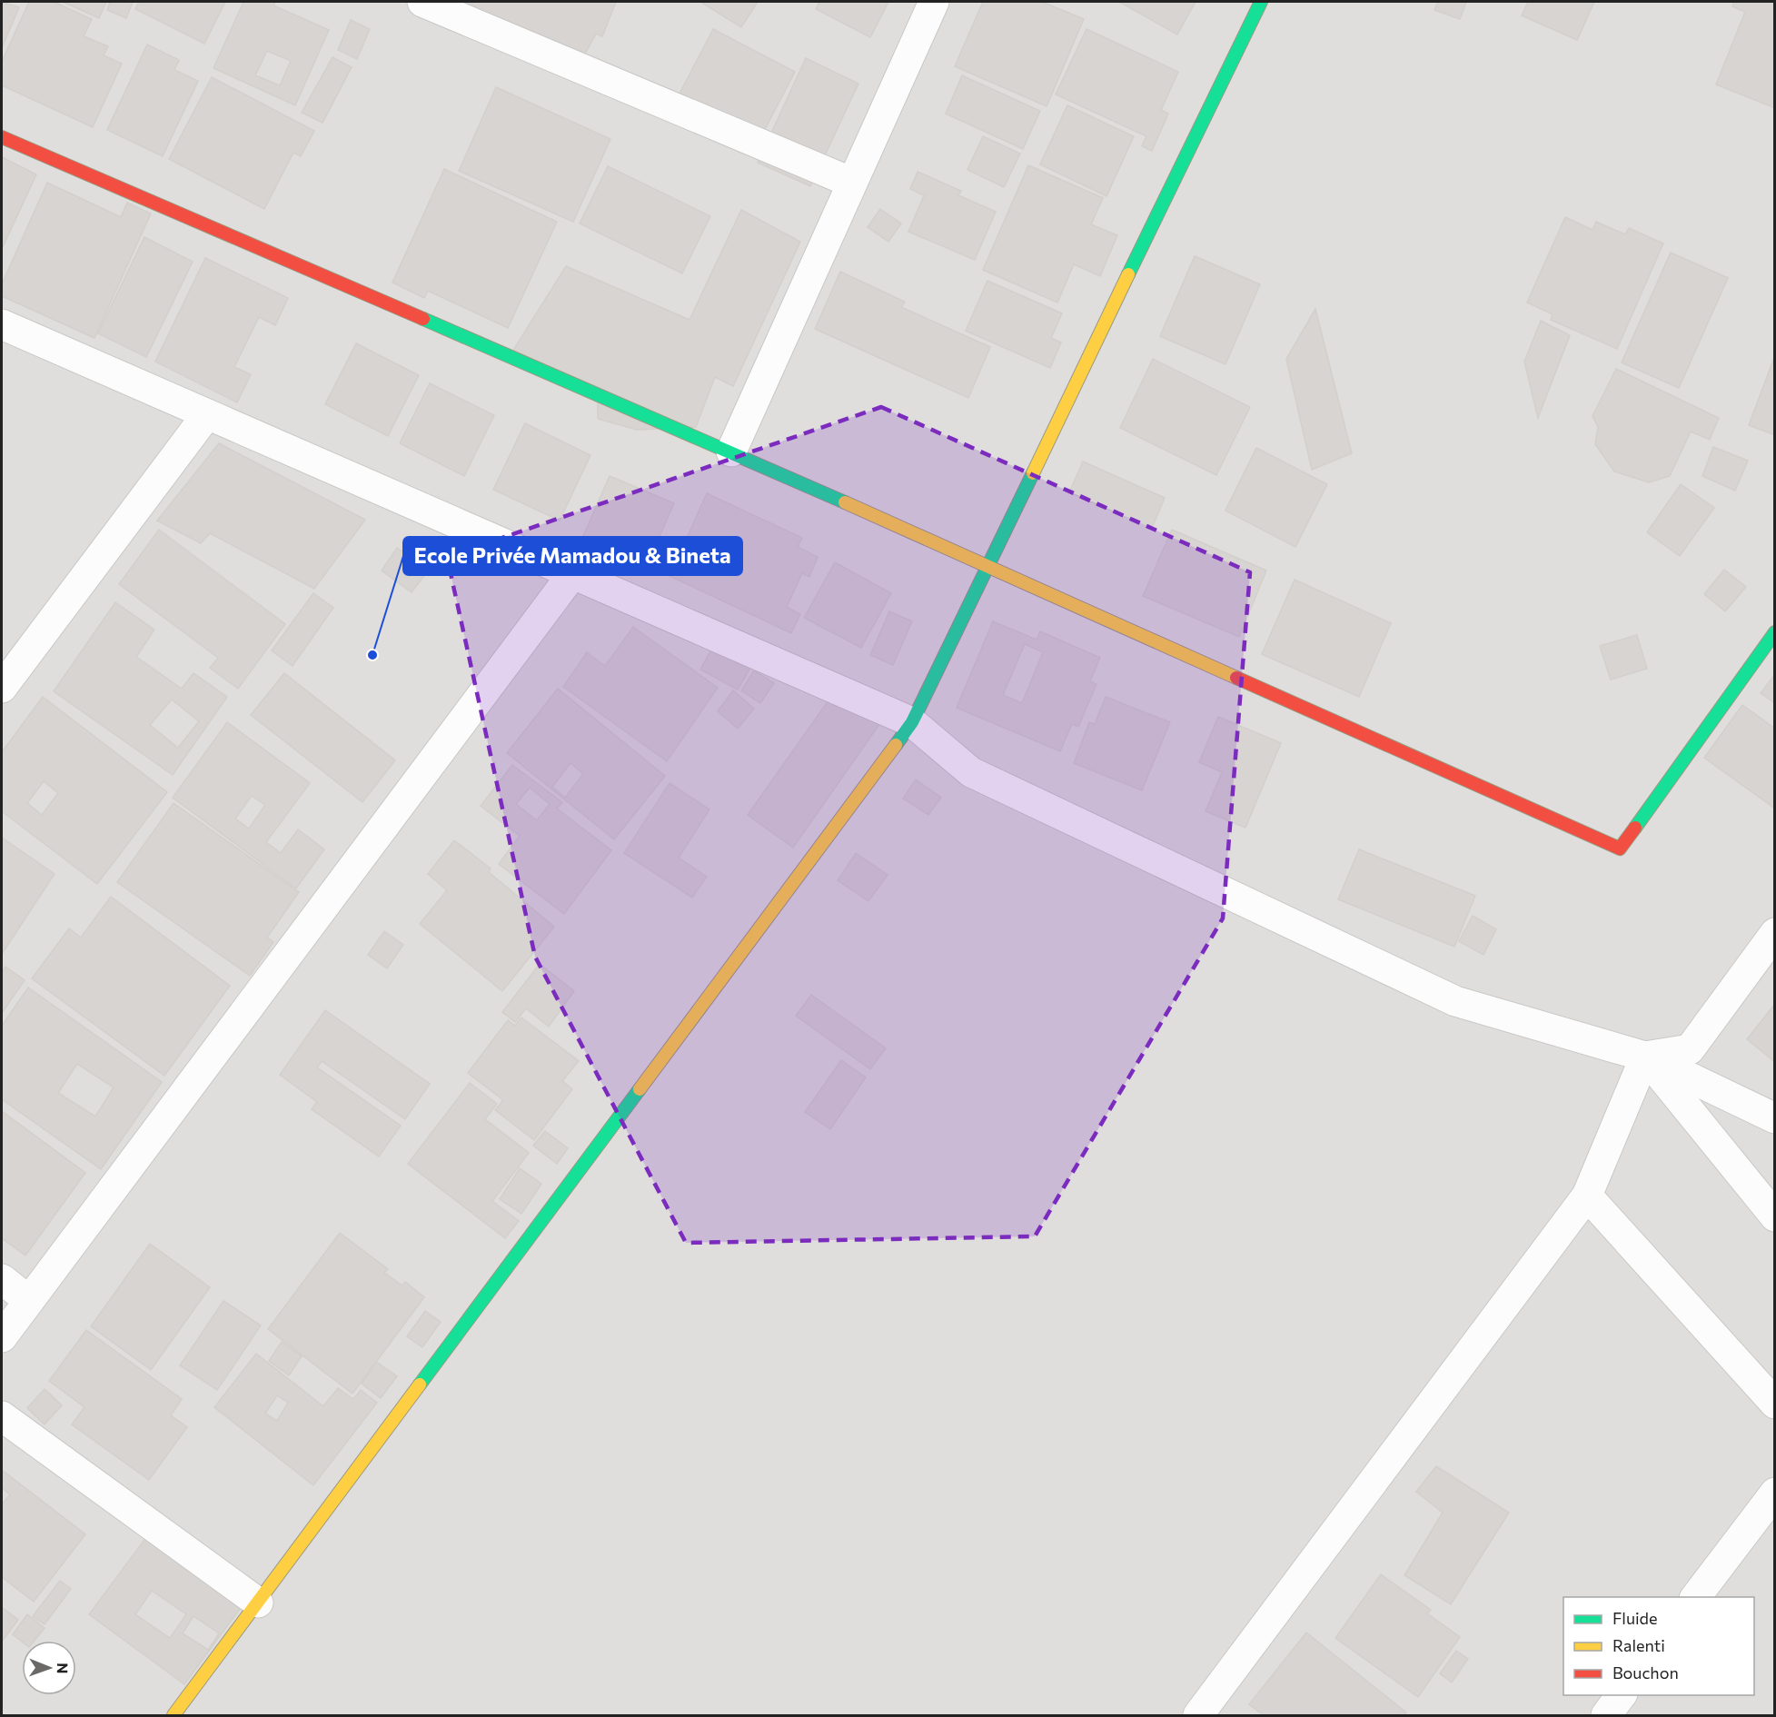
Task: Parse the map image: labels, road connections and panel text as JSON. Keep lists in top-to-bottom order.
{
  "places": ["Ecole Privée Mamadou & Bineta"],
  "legend": ["Fluide", "Ralenti", "Bouchon"],
  "north": "right"
}
